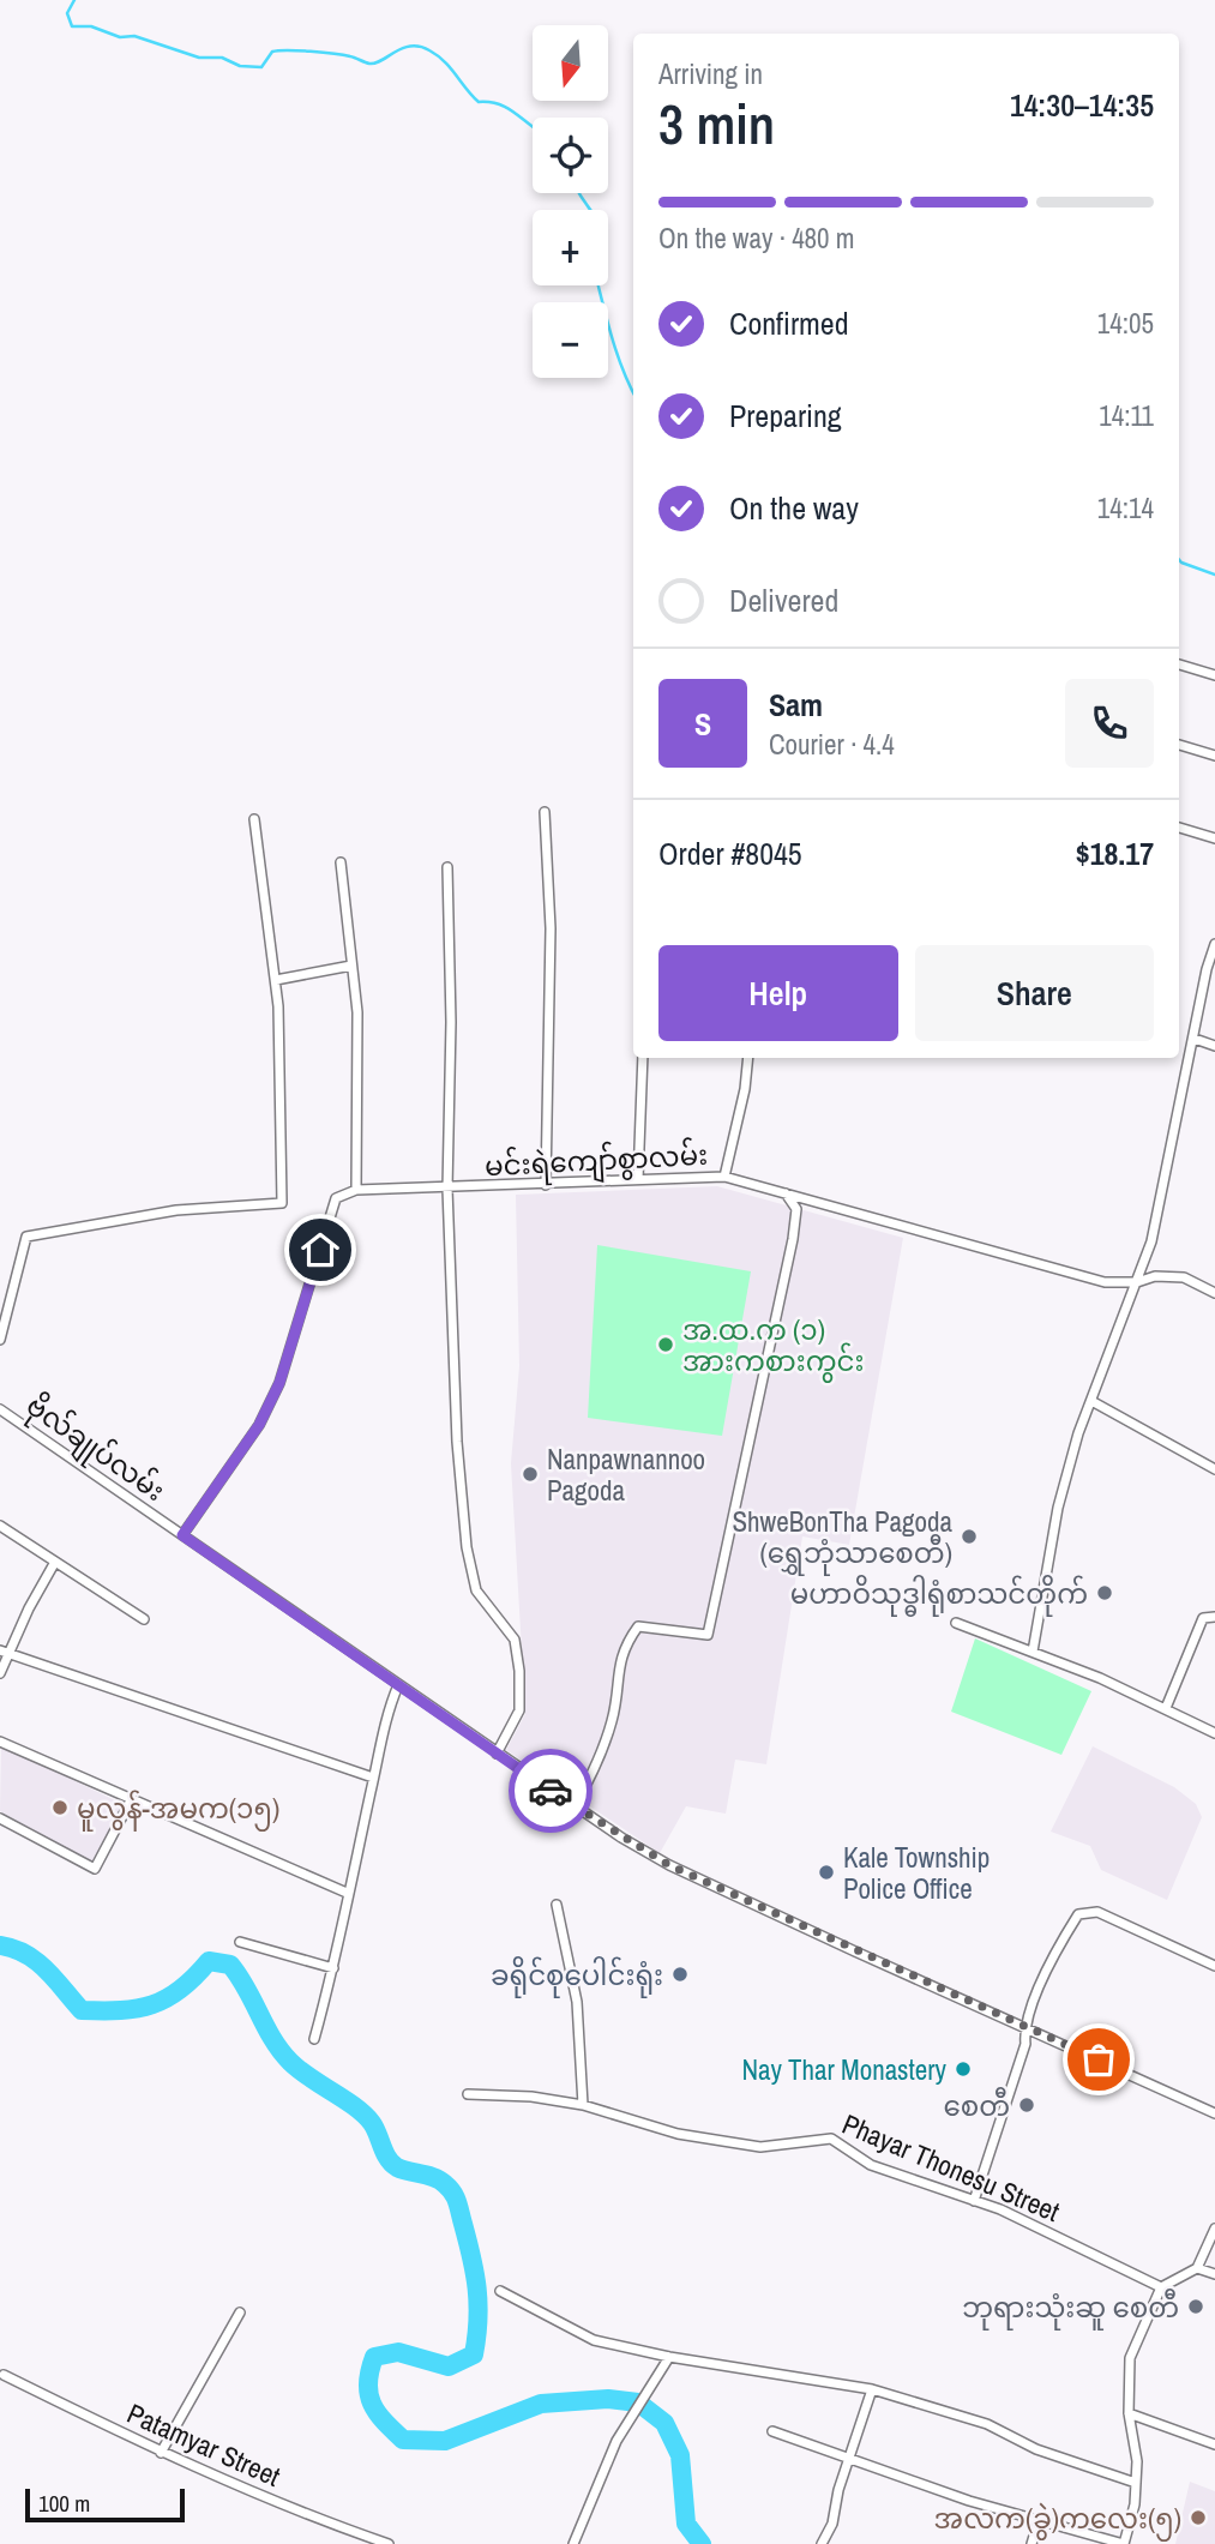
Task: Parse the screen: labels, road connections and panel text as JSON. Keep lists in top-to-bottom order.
{
  "streets": {
    "street": [
      "မင်းရဲကျော်စွာလမ်း",
      "ဗိုလ်ချုပ်လမ်း",
      "Phayar Thonesu Street",
      "Patamyar Street"
    ]
  },
  "places": [
    "အ.ထ.က (၁) အားကစားကွင်း",
    "Nanpawnannoo Pagoda",
    "ShweBonTha Pagoda (ရွှေဘုံသာစေတီ)",
    "မဟာဝိသုဒ္ဓါရုံစာသင်တိုက်",
    "မူလွန်-အမက(၁၅)",
    "Kale Township Police Office",
    "ခရိုင်စုပေါင်းရုံး",
    "Nay Thar Monastery",
    "စေတီ",
    "ဘုရားသုံးဆူ စေတီ",
    "အလက(ခွဲ)ကလေး(၅)"
  ],
  "scale_bar": "100 m",
  "north": "bottom",
  "page": {
    "map_buttons": ["+", "−"],
    "heading": ["3 min", "Arriving in", "14:30–14:35"],
    "panel": [
      "Sam",
      "Courier · 4.4",
      "Order #8045",
      "$18.17"
    ],
    "bar": "On the way · 480 m",
    "list": [
      ["Confirmed", "14:05"],
      ["Preparing", "14:11"],
      ["On the way", "14:14"],
      "Delivered"
    ],
    "round": "S",
    "buttons": ["Help", "Share"],
    "scale": "100 m"
  }
}
